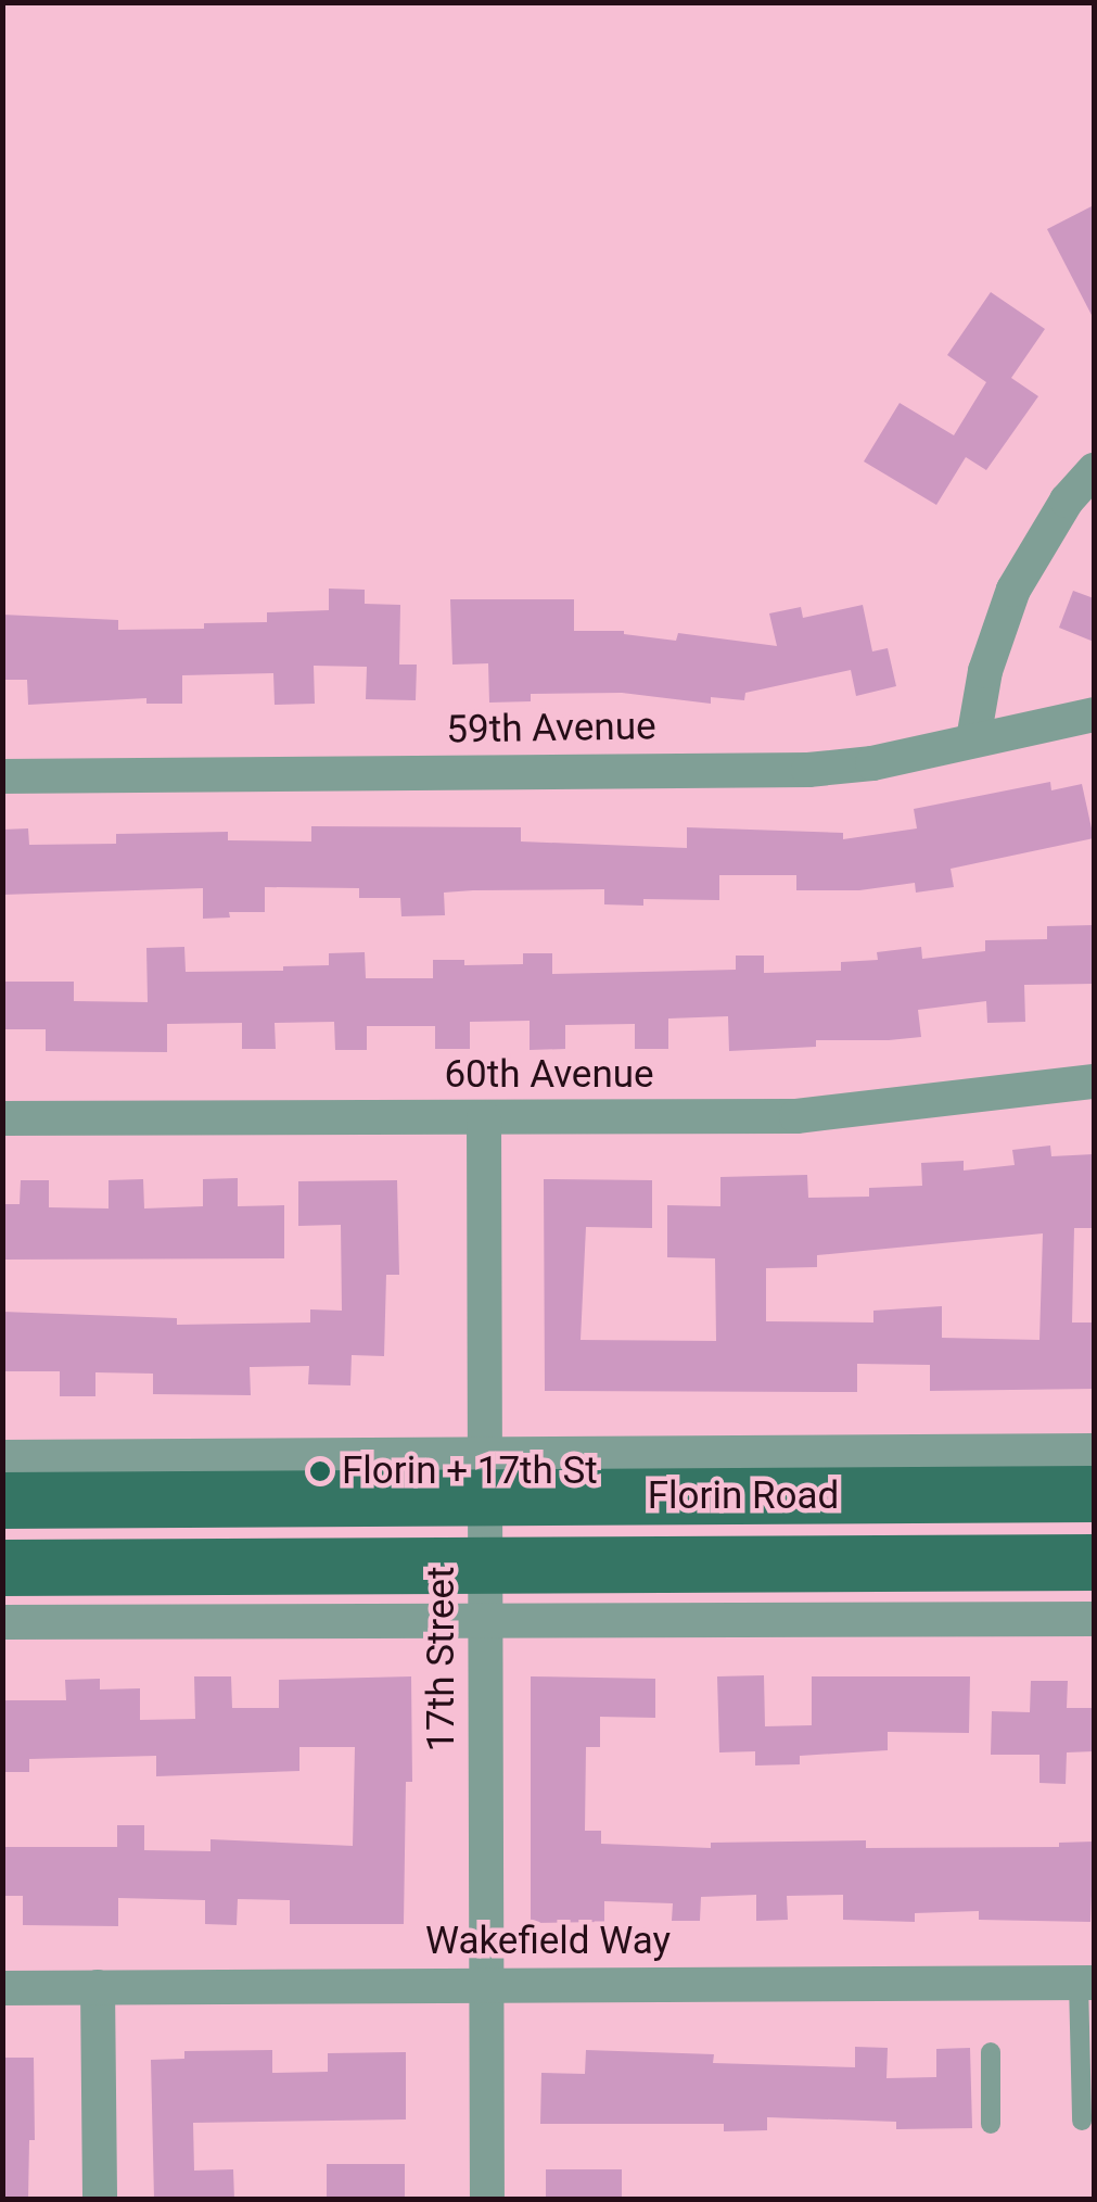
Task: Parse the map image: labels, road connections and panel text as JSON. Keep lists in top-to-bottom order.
{
  "streets": {
    "main road": ["Florin Road"],
    "street": [
      "59th Avenue",
      "60th Avenue",
      "17th Street",
      "Wakefield Way"
    ]
  },
  "crossings": [
    ["60th Avenue", "17th Street"],
    ["Florin Road", "17th Street"],
    ["17th Street", "Wakefield Way"]
  ],
  "places": ["Florin + 17th St"]
}
